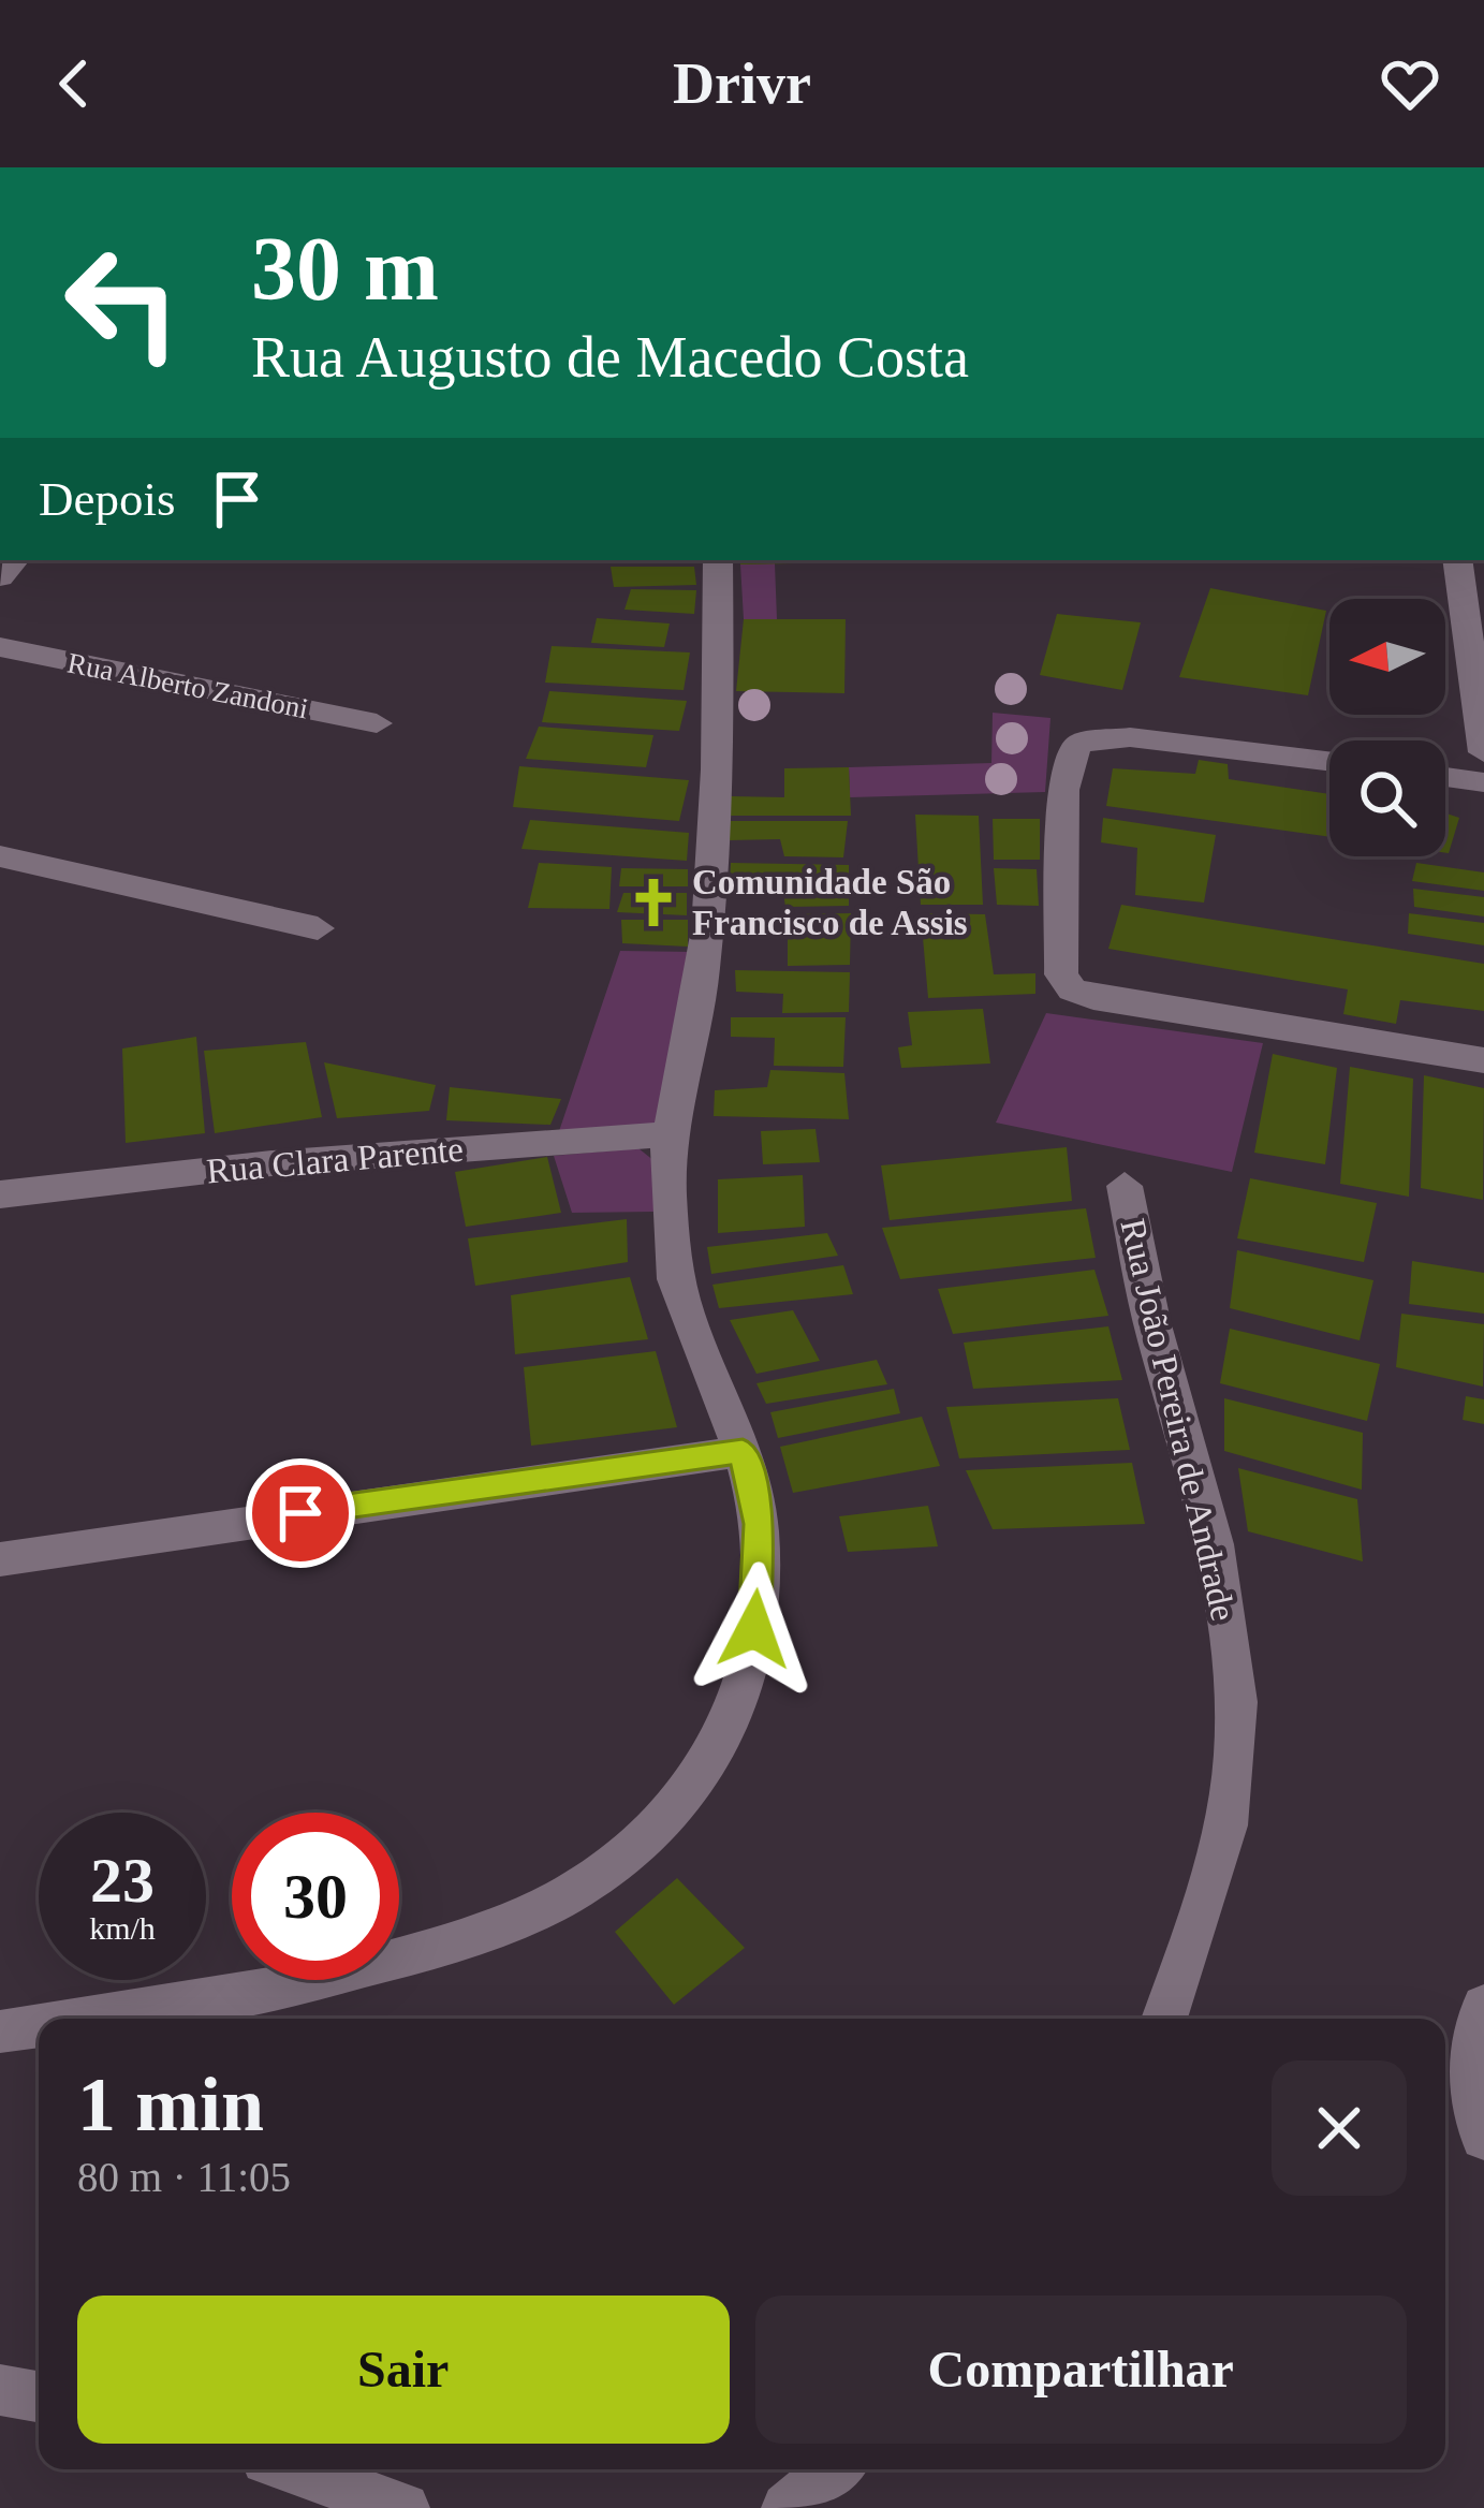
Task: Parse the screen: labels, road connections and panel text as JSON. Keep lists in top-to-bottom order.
{
  "streets": {
    "street": ["Rua Alberto Zandoni", "Rua Clara Parente", "Rua João Pereira de Andrade"]
  },
  "places": {
    "church": ["Comunidade São Francisco de Assis"]
  },
  "north": "left",
  "page": {
    "header": "Drivr",
    "turn": ["30 m", "Rua Augusto de Macedo Costa"],
    "then": "Depois",
    "speed": "23 km/h",
    "limit": "30",
    "heading": ["1 min", "80 m · 11:05"],
    "buttons": ["Sair", "Compartilhar"]
  }
}
